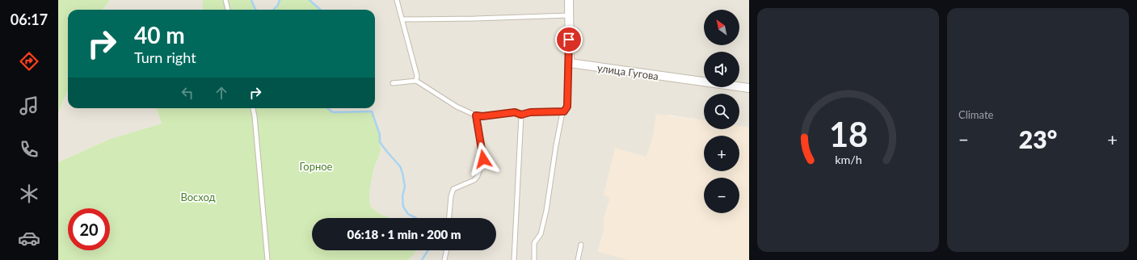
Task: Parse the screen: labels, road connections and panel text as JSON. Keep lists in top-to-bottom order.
{
  "streets": {
    "street": ["улица Гугова"]
  },
  "parks": ["Горное", "Восход"],
  "north": "top left",
  "page": {
    "tabs": "06:17",
    "tile": "Climate",
    "map_buttons": ["+", "−"],
    "turn": ["40 m", "Turn right"],
    "heat": ["−", "23°", "+"],
    "limit": "20",
    "trip": "06:18 · 1 min · 200 m",
    "gauge": ["18", "km/h"]
  }
}
